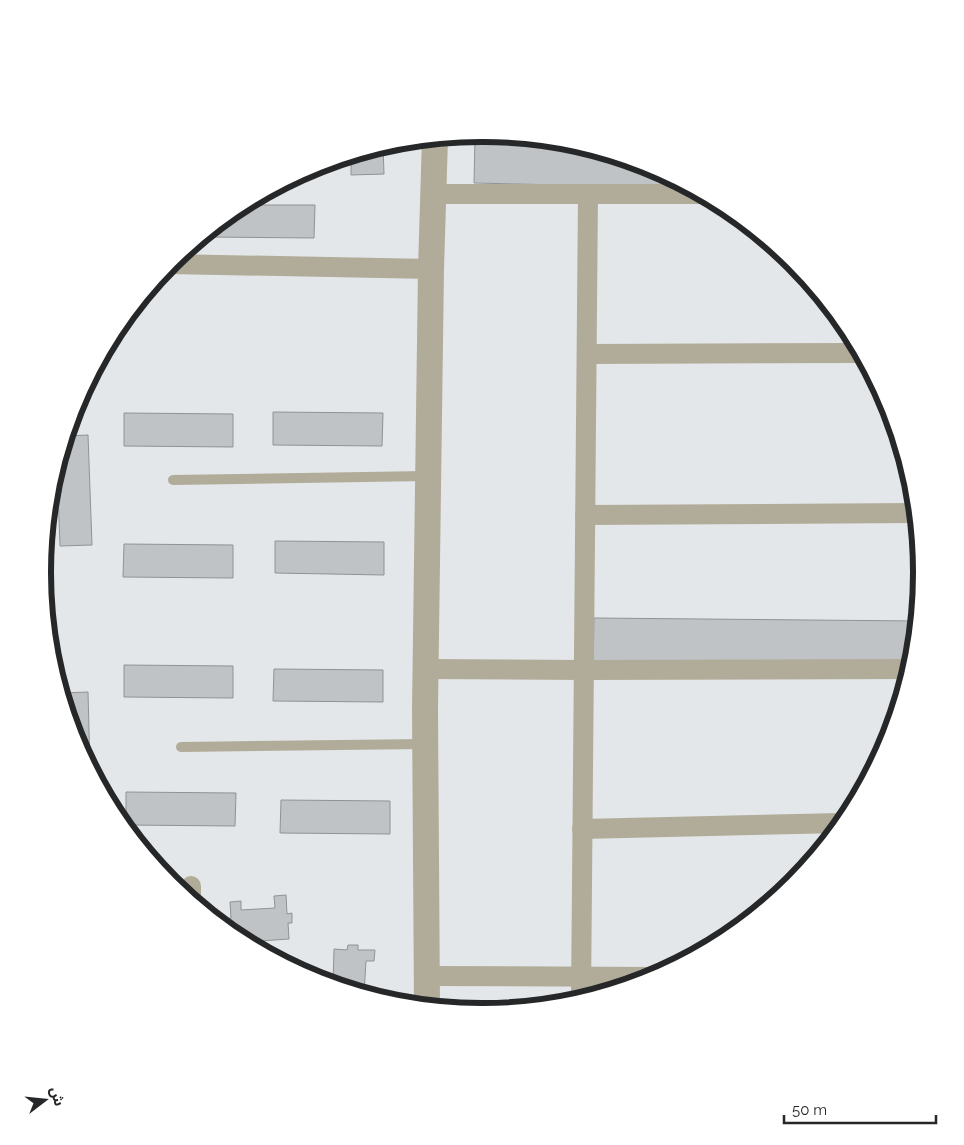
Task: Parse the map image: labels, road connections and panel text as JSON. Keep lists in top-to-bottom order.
{
  "scale_bar": "50 m",
  "north": "right"
}
